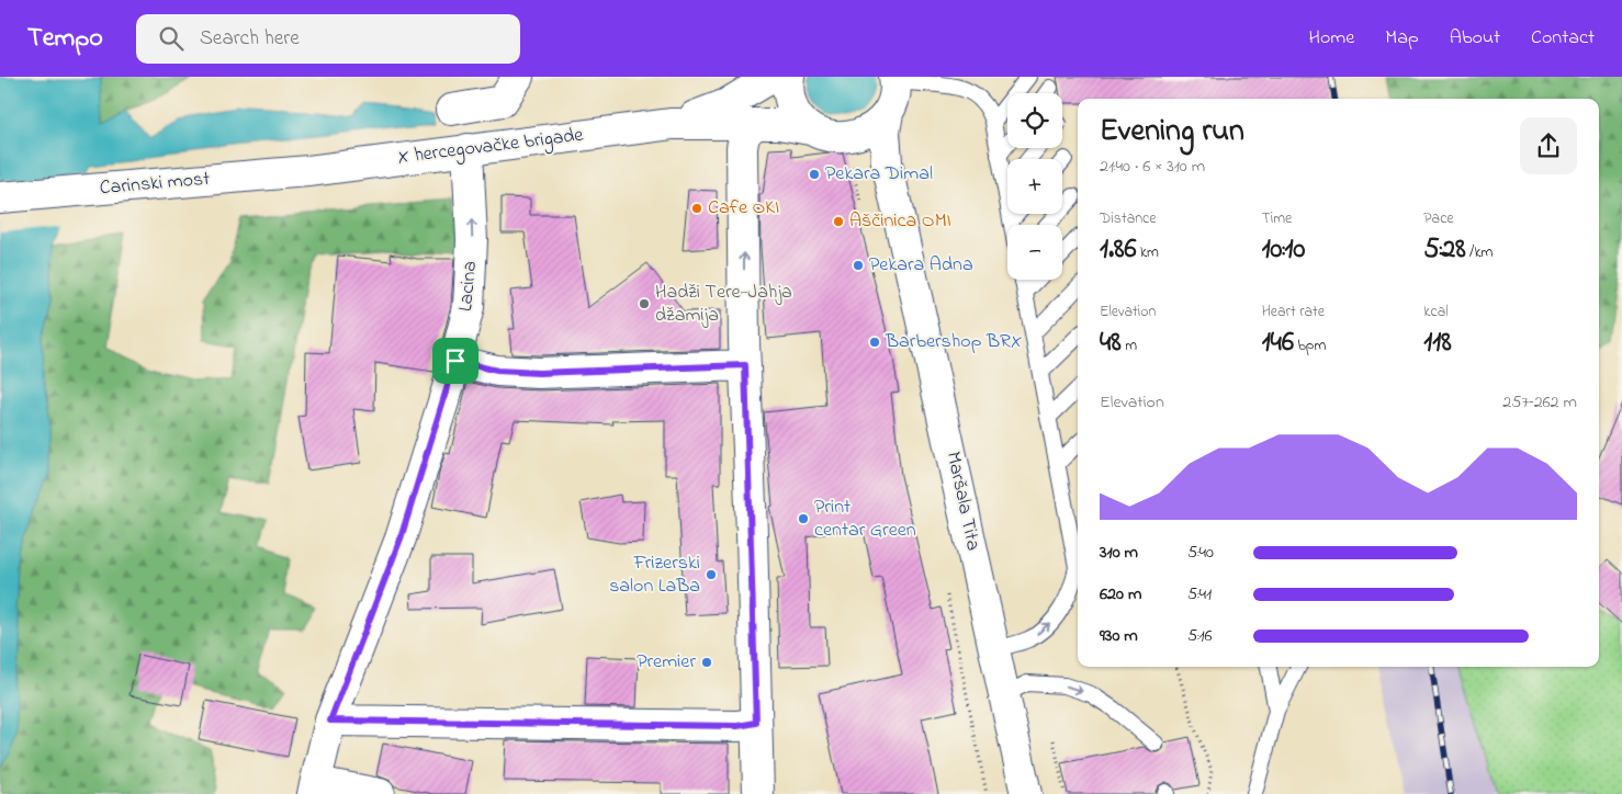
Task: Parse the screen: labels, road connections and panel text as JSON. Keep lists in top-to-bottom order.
{
  "streets": {
    "street": [
      "X hercegovačke brigade",
      "Carinski most",
      "Lacina",
      "Maršala Tita"
    ]
  },
  "crossings": [
    ["X hercegovačke brigade", "Carinski most"],
    ["X hercegovačke brigade", "Lacina"],
    ["X hercegovačke brigade", "Maršala Tita"]
  ],
  "places": [
    "Pekara Dimal",
    "Cafe OKI",
    "Aščinica OMI",
    "Pekara Adna",
    "Hadži Tere-Jahja džamija",
    "Barbershop BRX",
    "Print centar Green",
    "Frizerski salon LaBa",
    "Premier"
  ],
  "page": {
    "header": "Tempo",
    "search": "Search here",
    "nav": [
      "Home",
      "Map",
      "About",
      "Contact"
    ],
    "map_buttons": ["+", "−"],
    "heading": ["Evening run", "21:40 · 6 × 310 m"],
    "stats": [
      ["Distance", "1.86 km"],
      ["Time", "10:10"],
      ["Pace", "5:28 /km"],
      ["Elevation", "48 m"],
      ["Heart rate", "146 bpm"],
      ["kcal", "118"]
    ],
    "chart": ["Elevation", "257–262 m"],
    "list": [
      {
        "name": "310 m",
        "note": "5:40"
      },
      {
        "name": "620 m",
        "note": "5:41"
      },
      {
        "name": "930 m",
        "note": "5:16"
      }
    ]
  }
}
